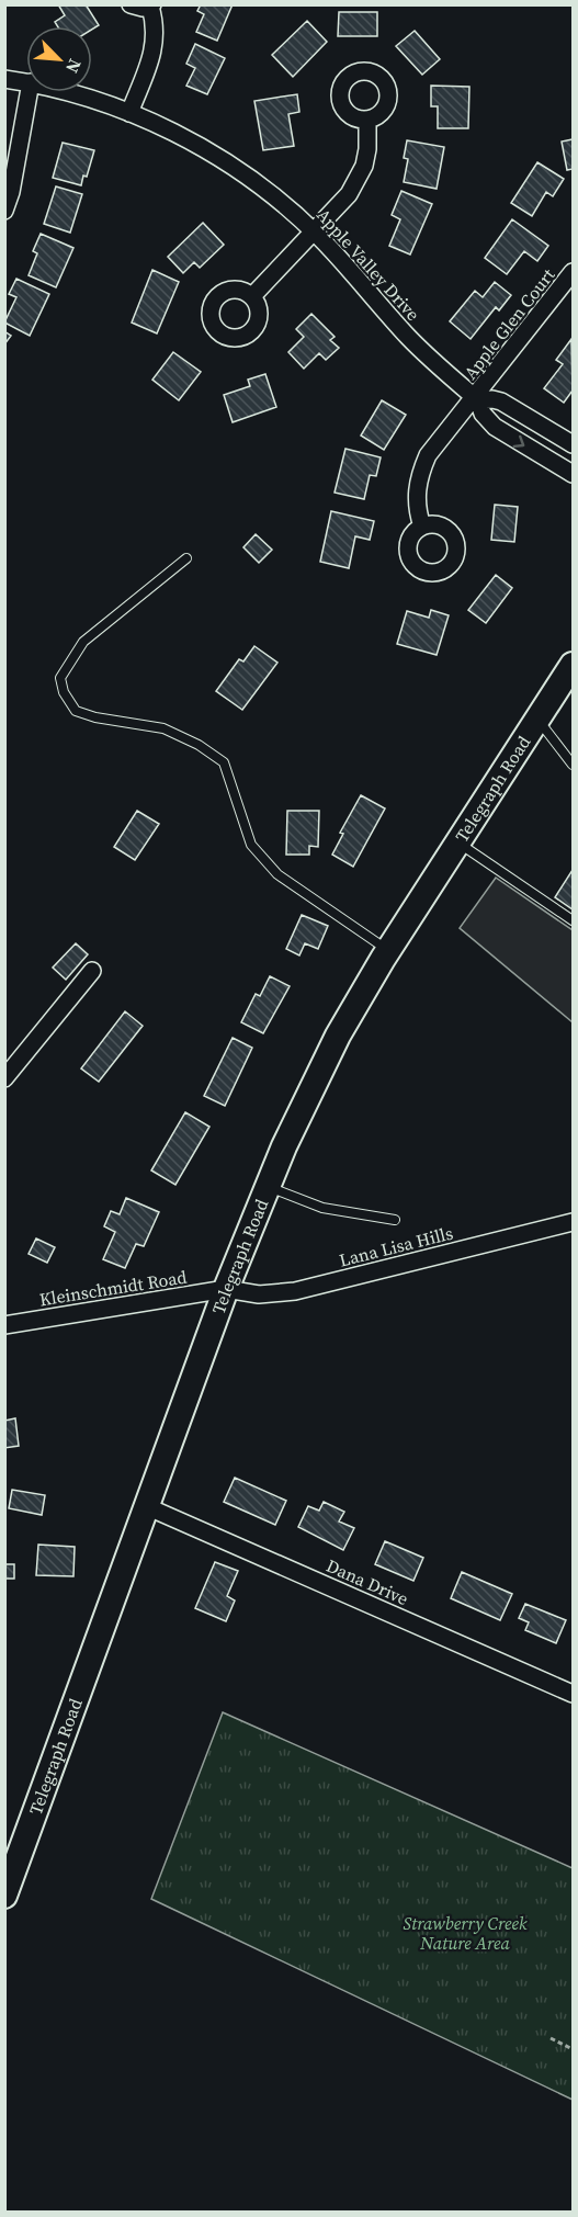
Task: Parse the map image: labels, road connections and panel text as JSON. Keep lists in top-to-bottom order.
{
  "streets": {
    "main road": ["Telegraph Road"],
    "street": [
      "Apple Valley Drive",
      "Apple Glen Court",
      "Lana Lisa Hills",
      "Kleinschmidt Road",
      "Dana Drive"
    ]
  },
  "crossings": [
    ["Apple Valley Drive", "Apple Glen Court"],
    ["Telegraph Road", "Lana Lisa Hills"],
    ["Telegraph Road", "Kleinschmidt Road"],
    ["Telegraph Road", "Dana Drive"],
    ["Lana Lisa Hills", "Kleinschmidt Road"]
  ],
  "parks": ["Strawberry Creek Nature Area"],
  "north": "bottom right"
}
